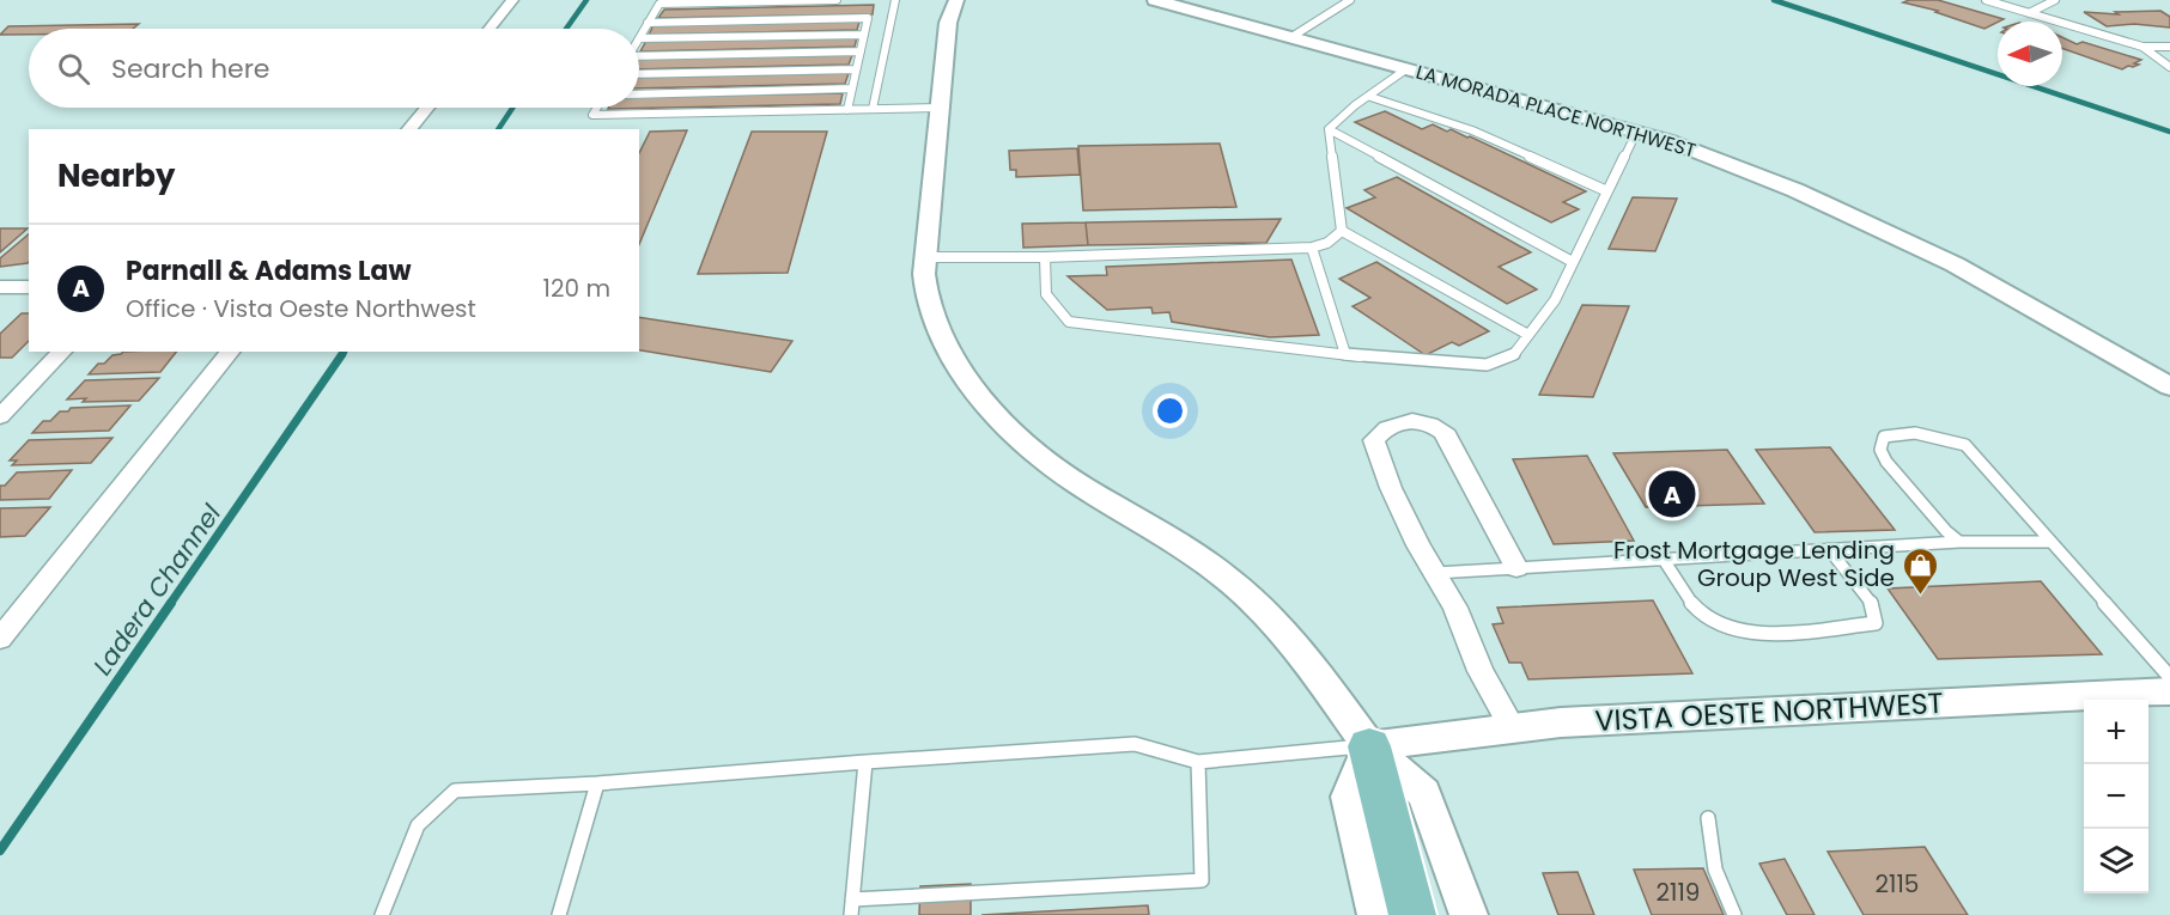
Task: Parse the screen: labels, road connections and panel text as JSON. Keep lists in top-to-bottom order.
{
  "streets": {
    "street": ["LA MORADA PLACE NORTHWEST", "VISTA OESTE NORTHWEST"]
  },
  "water": ["Ladera Channel"],
  "places": {
    "shop": ["Frost Mortgage Lending Group West Side"]
  },
  "house_numbers": ["2115", "2119"],
  "north": "left",
  "page": {
    "search": "Search here",
    "heading": "Nearby",
    "list": [
      {
        "mark": "A",
        "name": "Parnall & Adams Law",
        "note": "Office · Vista Oeste Northwest",
        "value": "120 m"
      }
    ],
    "pins": "A",
    "map_buttons": ["+", "−"]
  }
}
